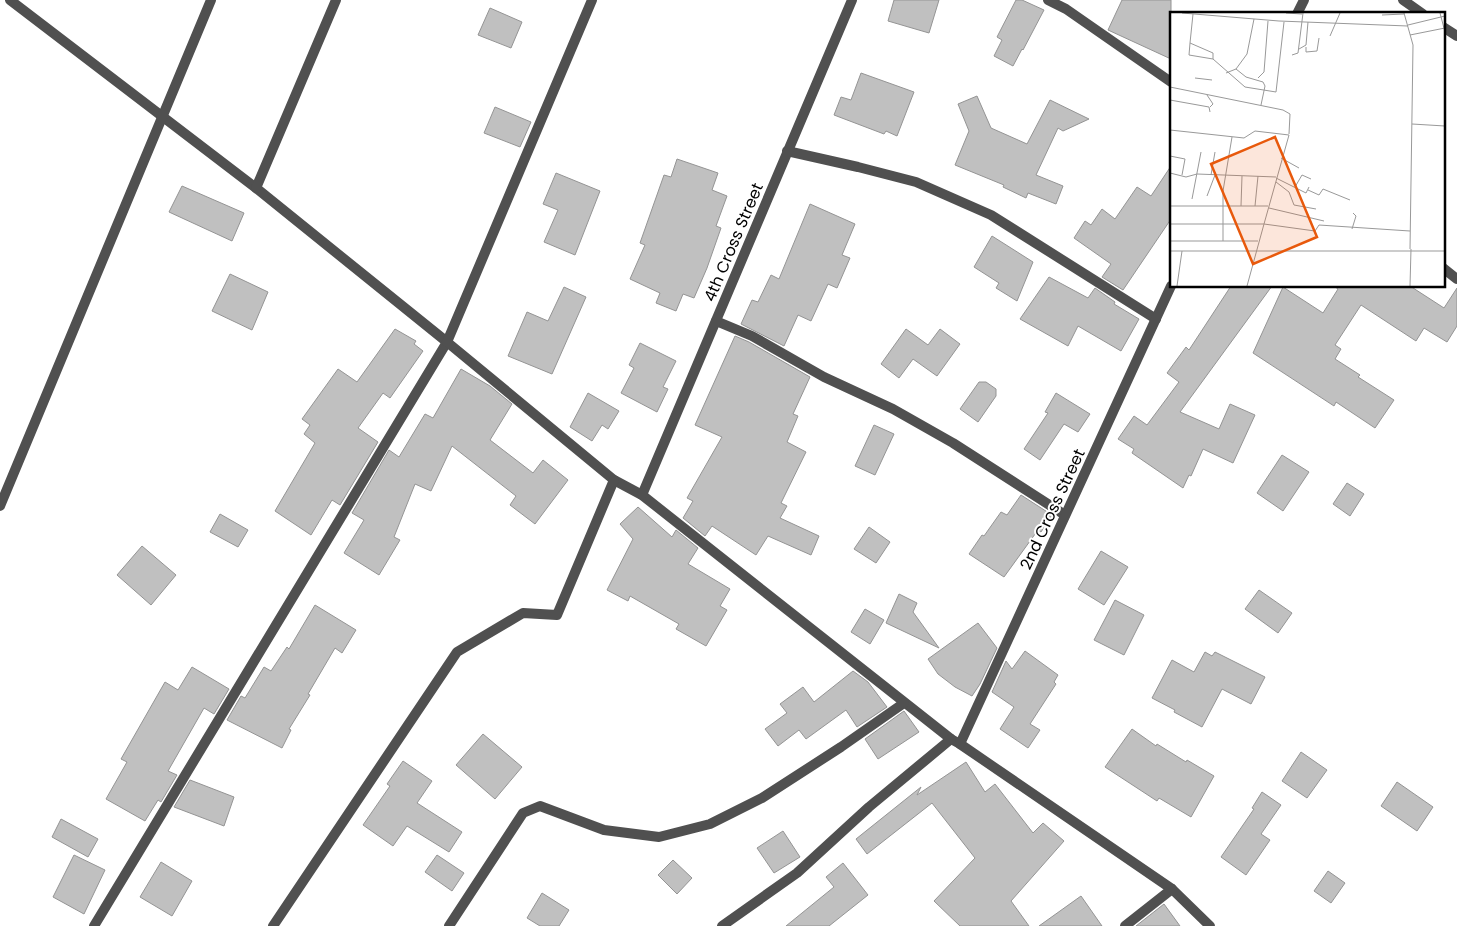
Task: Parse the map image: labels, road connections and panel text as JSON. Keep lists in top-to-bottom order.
{
  "streets": {
    "street": ["4th Cross Street", "2nd Cross Street"]
  }
}
